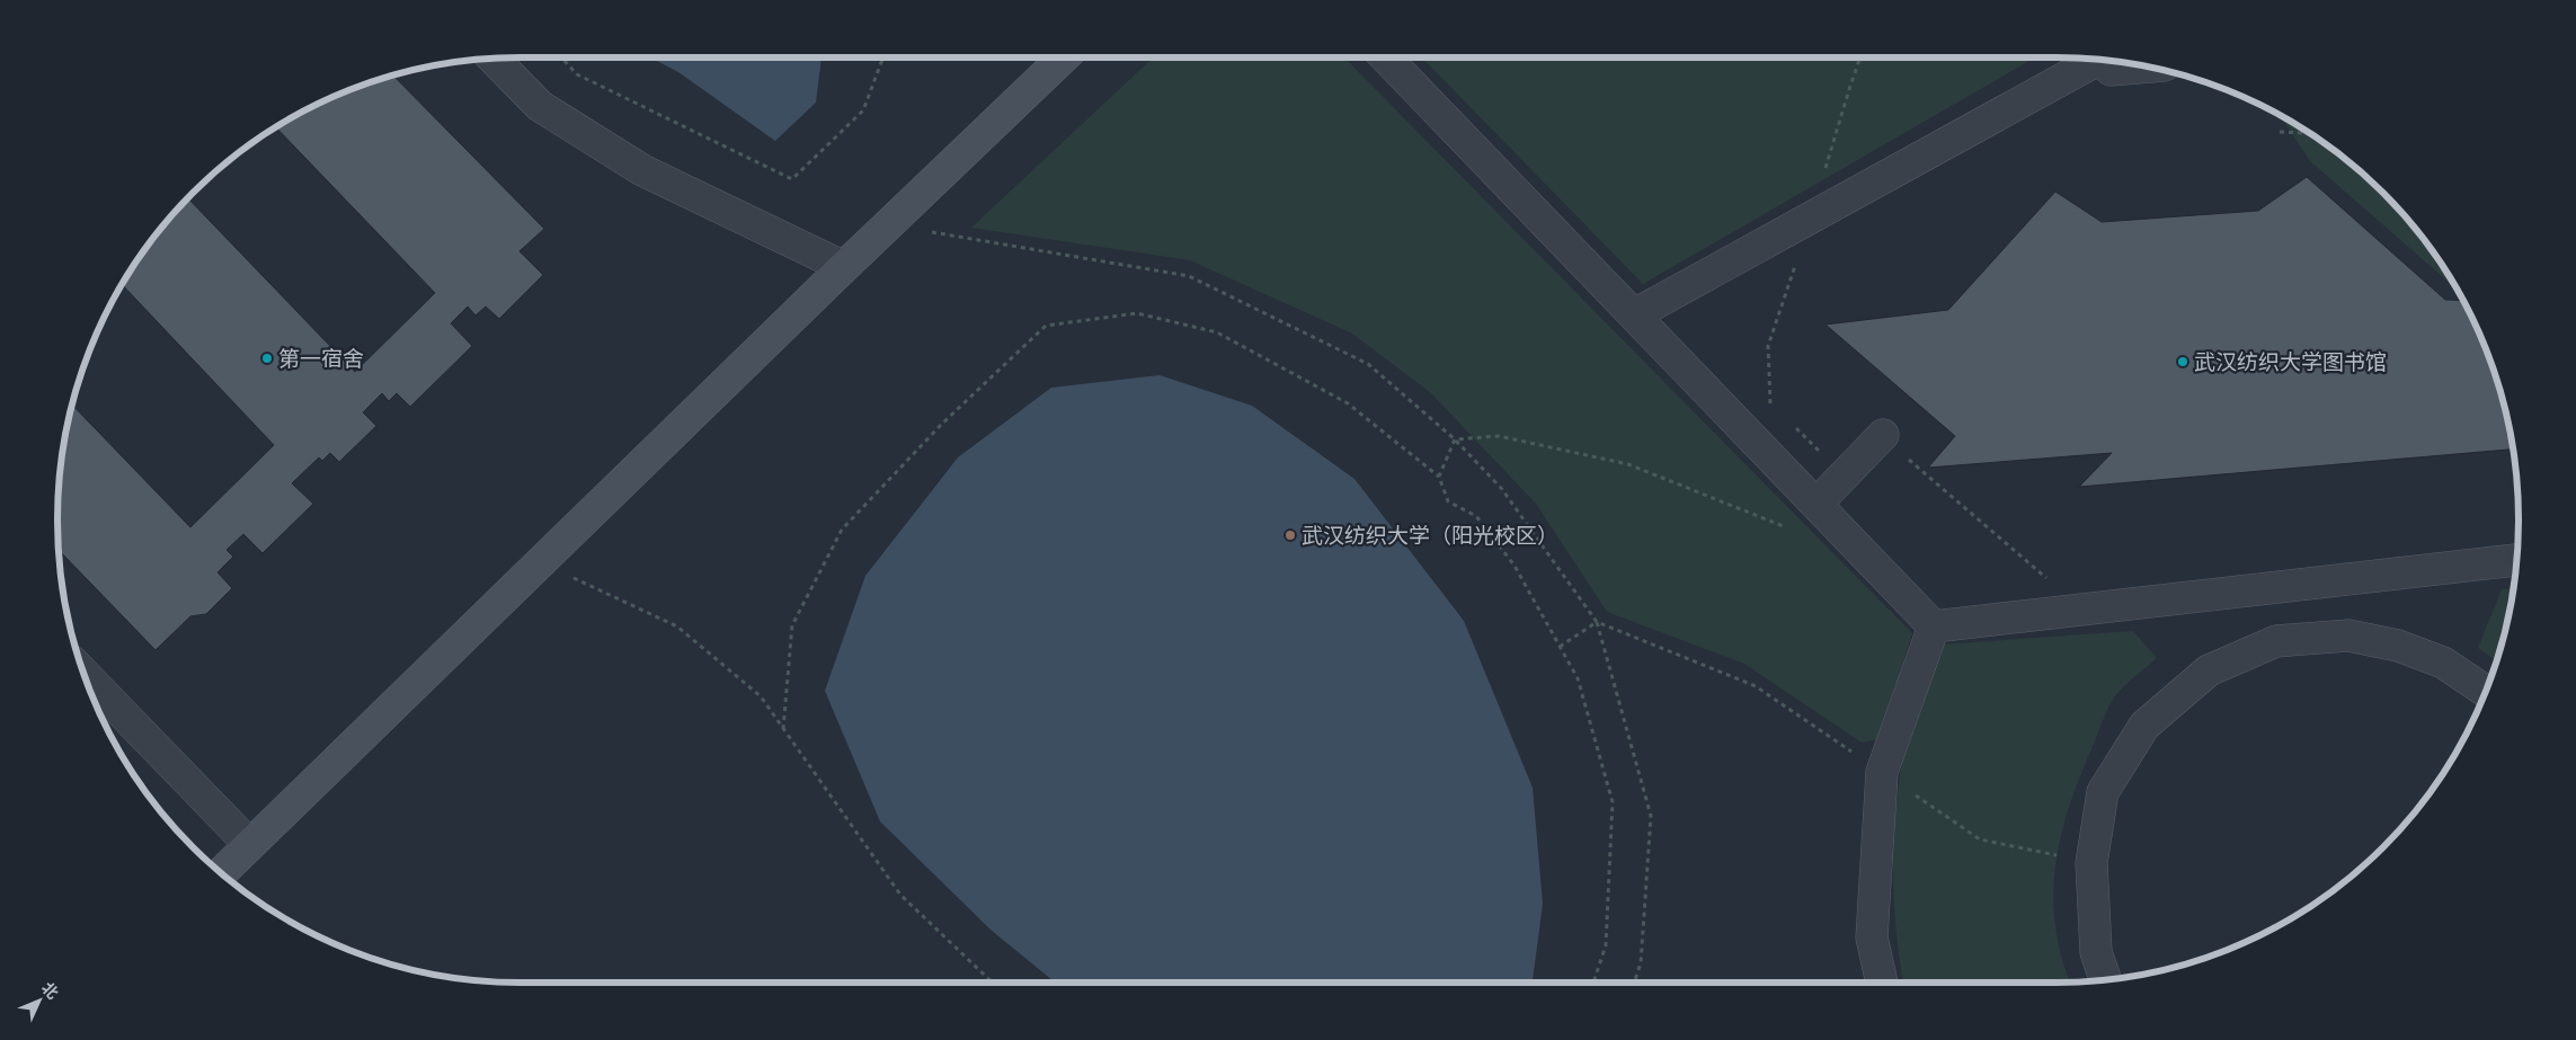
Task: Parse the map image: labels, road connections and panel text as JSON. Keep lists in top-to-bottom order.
{
  "places": ["第一宿舍", "武汉纺织大学图书馆", "武汉纺织大学（阳光校区）"],
  "north": "top right"
}
